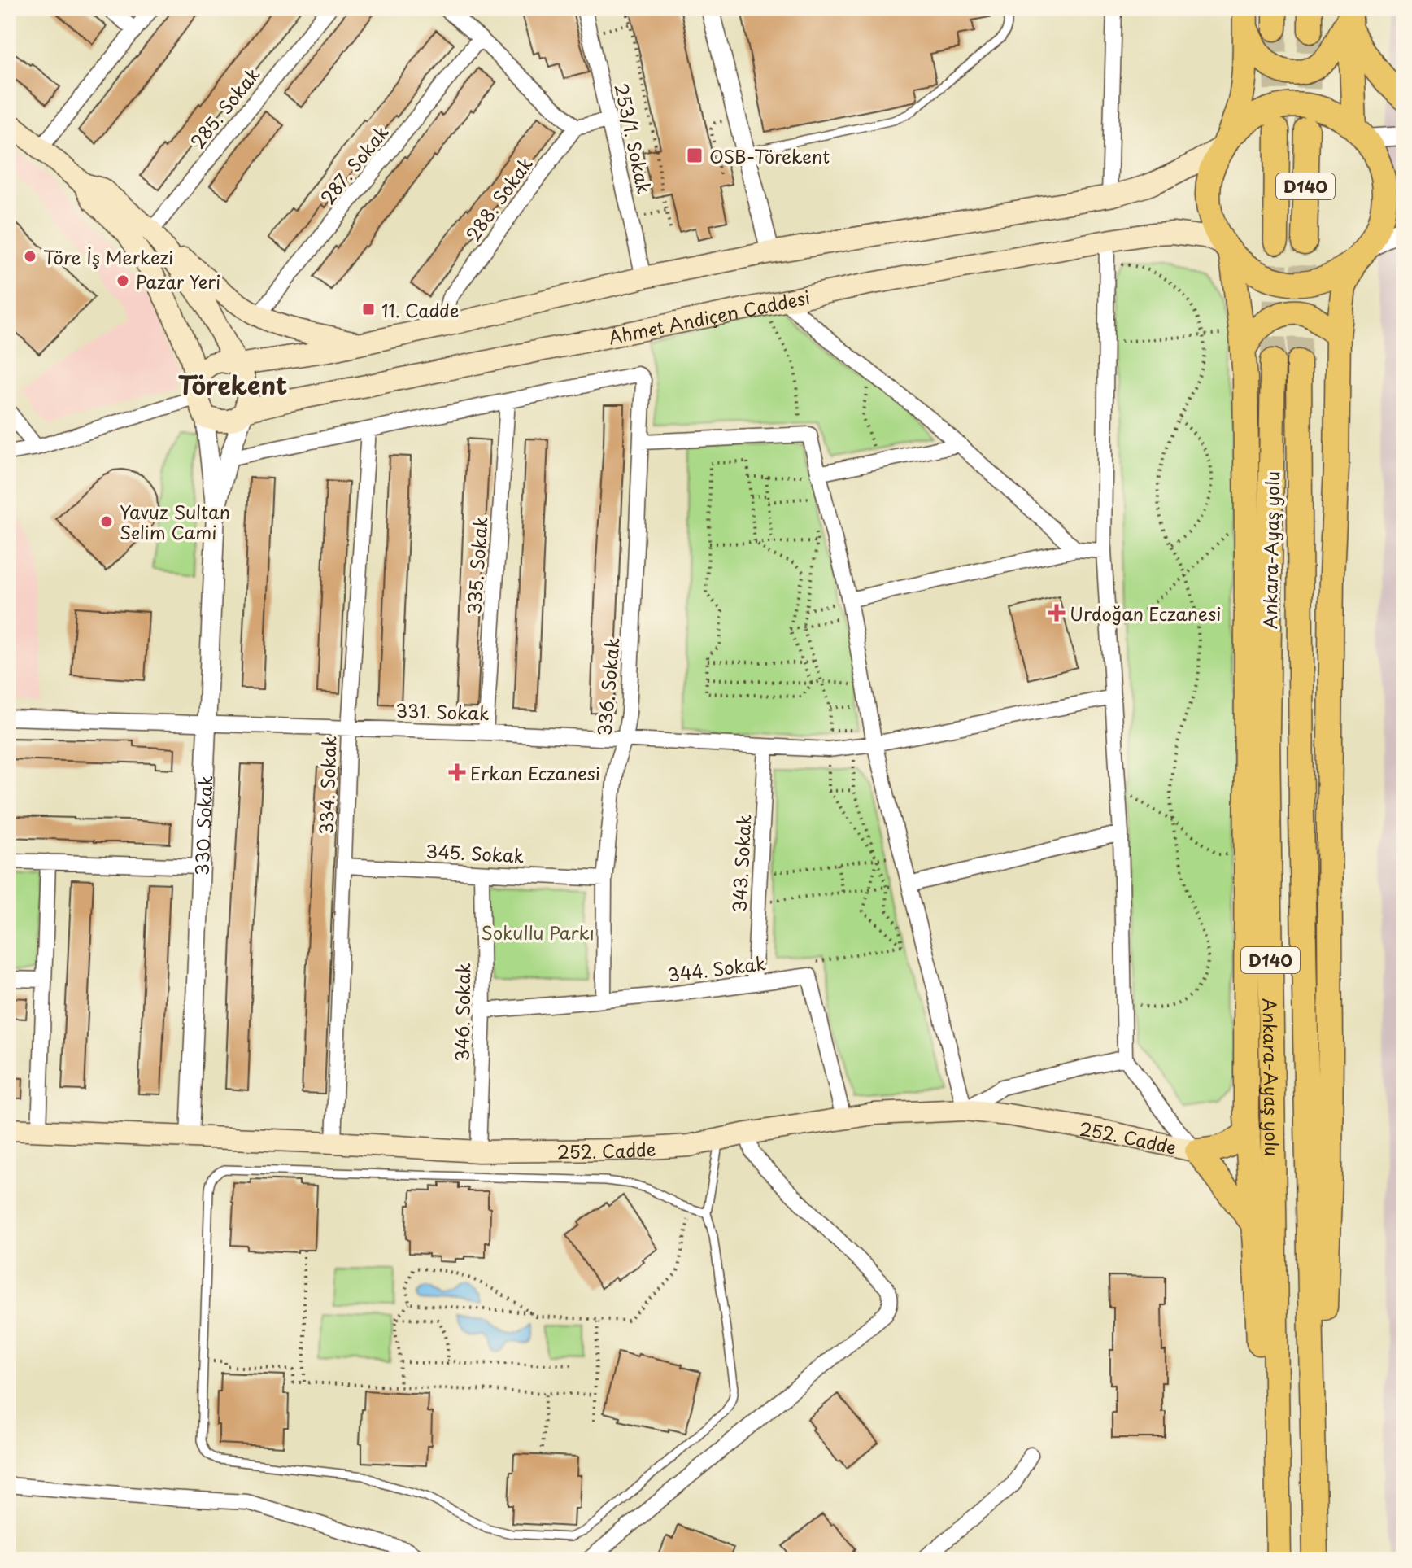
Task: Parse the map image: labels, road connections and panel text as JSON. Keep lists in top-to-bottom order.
{
  "streets": {
    "highway": ["D140", "Ankara-Ayaş yolu"],
    "main road": ["Ahmet Andiçen Caddesi", "252. Cadde"],
    "street": [
      "285. Sokak",
      "253/1. Sokak",
      "287. Sokak",
      "288. Sokak",
      "335. Sokak",
      "336. Sokak",
      "331. Sokak",
      "334. Sokak",
      "330. Sokak",
      "345. Sokak",
      "343. Sokak",
      "344. Sokak",
      "346. Sokak"
    ]
  },
  "crossings": [
    ["Ahmet Andiçen Caddesi", "330. Sokak"],
    ["335. Sokak", "336. Sokak"],
    ["335. Sokak", "331. Sokak"],
    ["336. Sokak", "331. Sokak"],
    ["336. Sokak", "345. Sokak"],
    ["336. Sokak", "344. Sokak"],
    ["331. Sokak", "334. Sokak"],
    ["331. Sokak", "330. Sokak"],
    ["331. Sokak", "343. Sokak"],
    ["334. Sokak", "345. Sokak"],
    ["334. Sokak", "252. Cadde"],
    ["330. Sokak", "252. Cadde"],
    ["345. Sokak", "346. Sokak"],
    ["343. Sokak", "344. Sokak"],
    ["344. Sokak", "346. Sokak"],
    ["344. Sokak", "252. Cadde"],
    ["346. Sokak", "252. Cadde"]
  ],
  "districts": ["Törekent"],
  "parks": ["Sokullu Parkı"],
  "places": {
    "transit": ["OSB-Törekent", "11. Cadde"],
    "other": ["Töre İş Merkezi", "Pazar Yeri", "Yavuz Sultan Selim Cami"],
    "health": ["Urdoğan Eczanesi", "Erkan Eczanesi"]
  }
}
